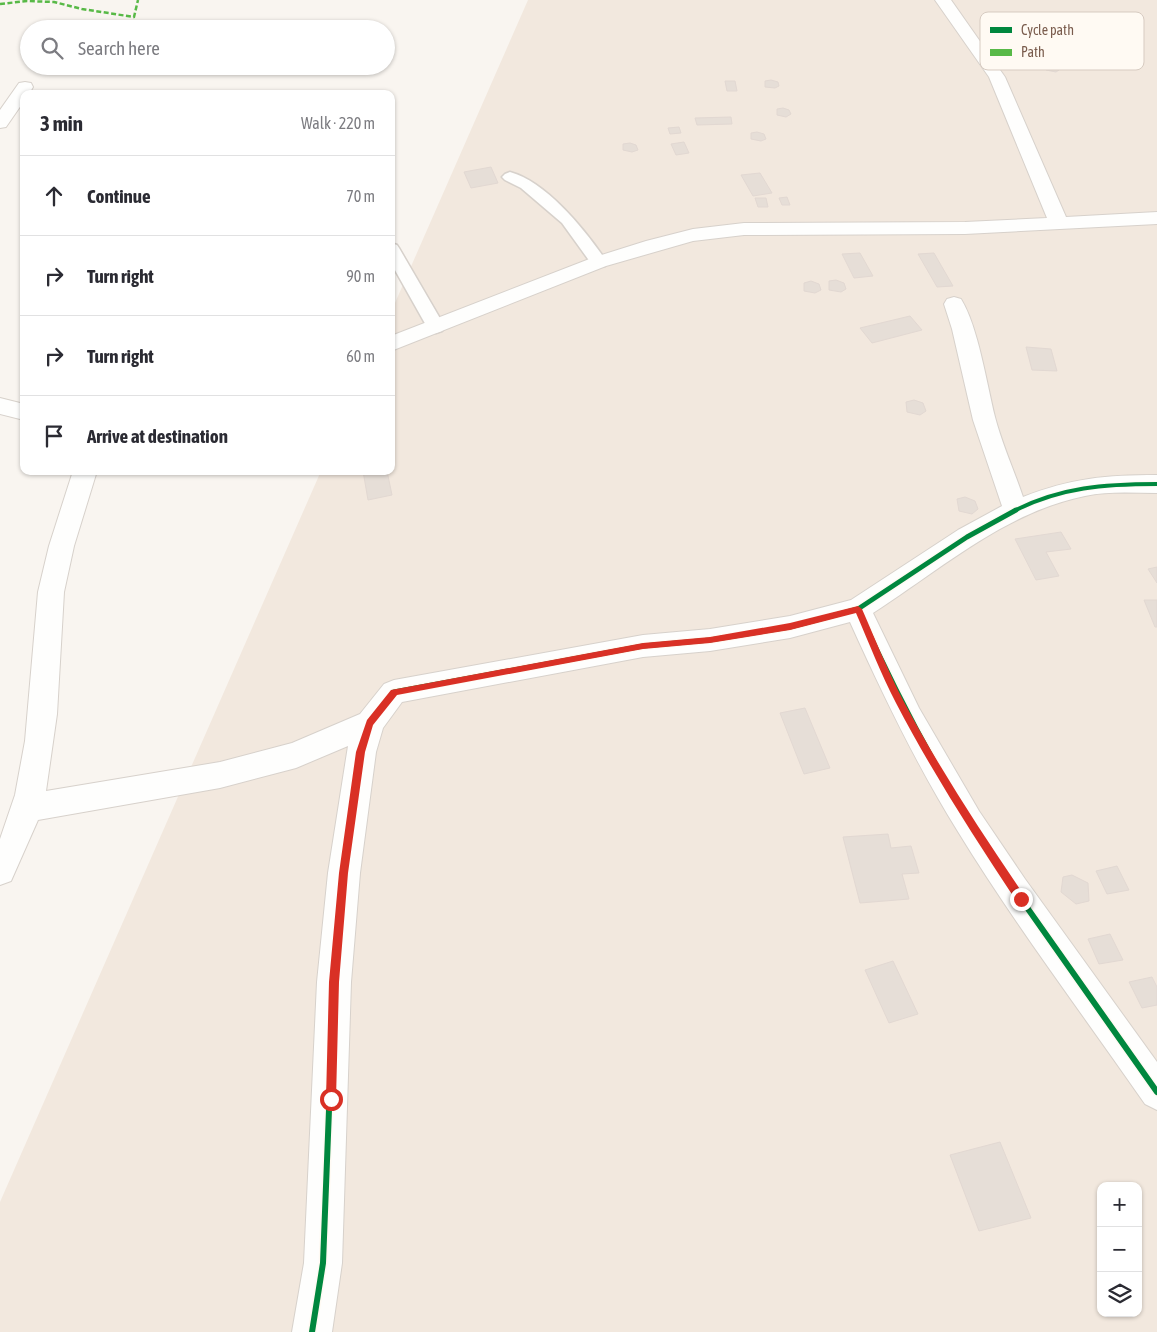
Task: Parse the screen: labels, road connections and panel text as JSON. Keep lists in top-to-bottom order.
{
  "legend": ["Cycle path", "Path"],
  "page": {
    "search": "Search here",
    "heading": ["3 min", "Walk · 220 m"],
    "list": [
      ["Continue", "70 m"],
      ["Turn right", "90 m"],
      ["Turn right", "60 m"],
      "Arrive at destination"
    ],
    "map_buttons": ["+", "−"]
  }
}
